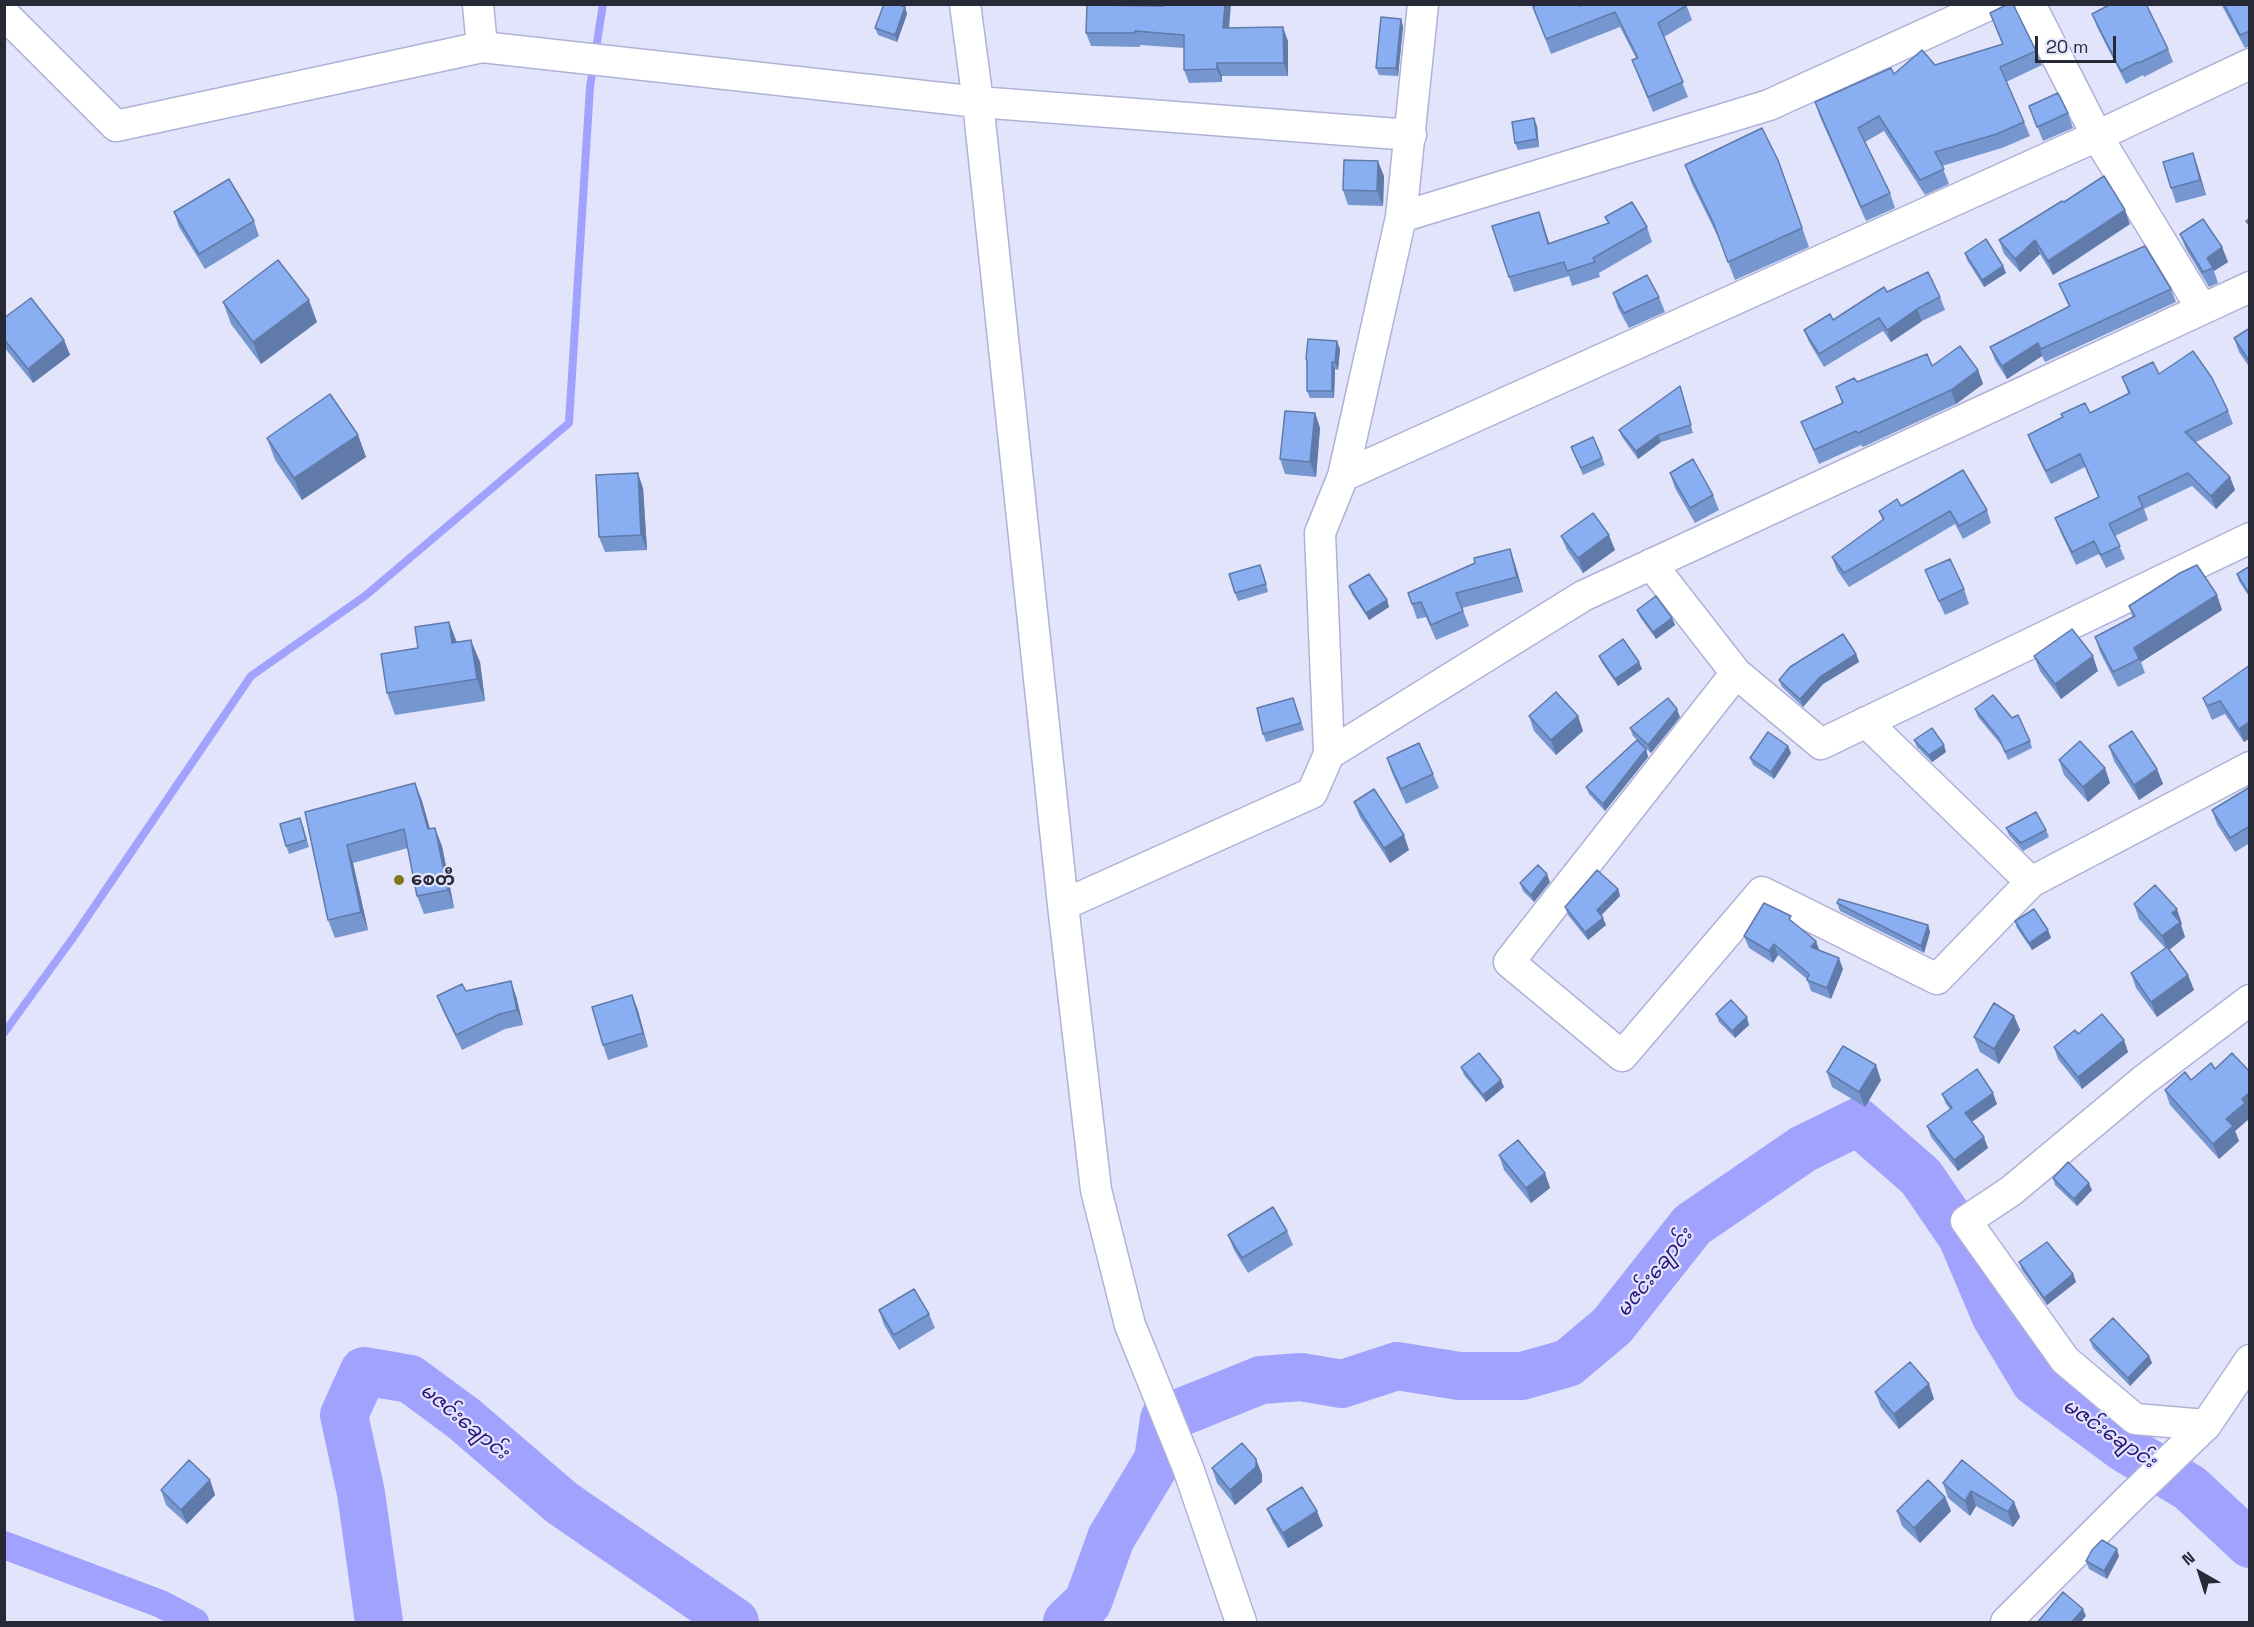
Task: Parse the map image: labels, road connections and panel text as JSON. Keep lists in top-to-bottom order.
{
  "water": ["မဇင်းချောင်း"],
  "places": ["စေတီ"],
  "scale_bar": "20 m",
  "north": "top left"
}
